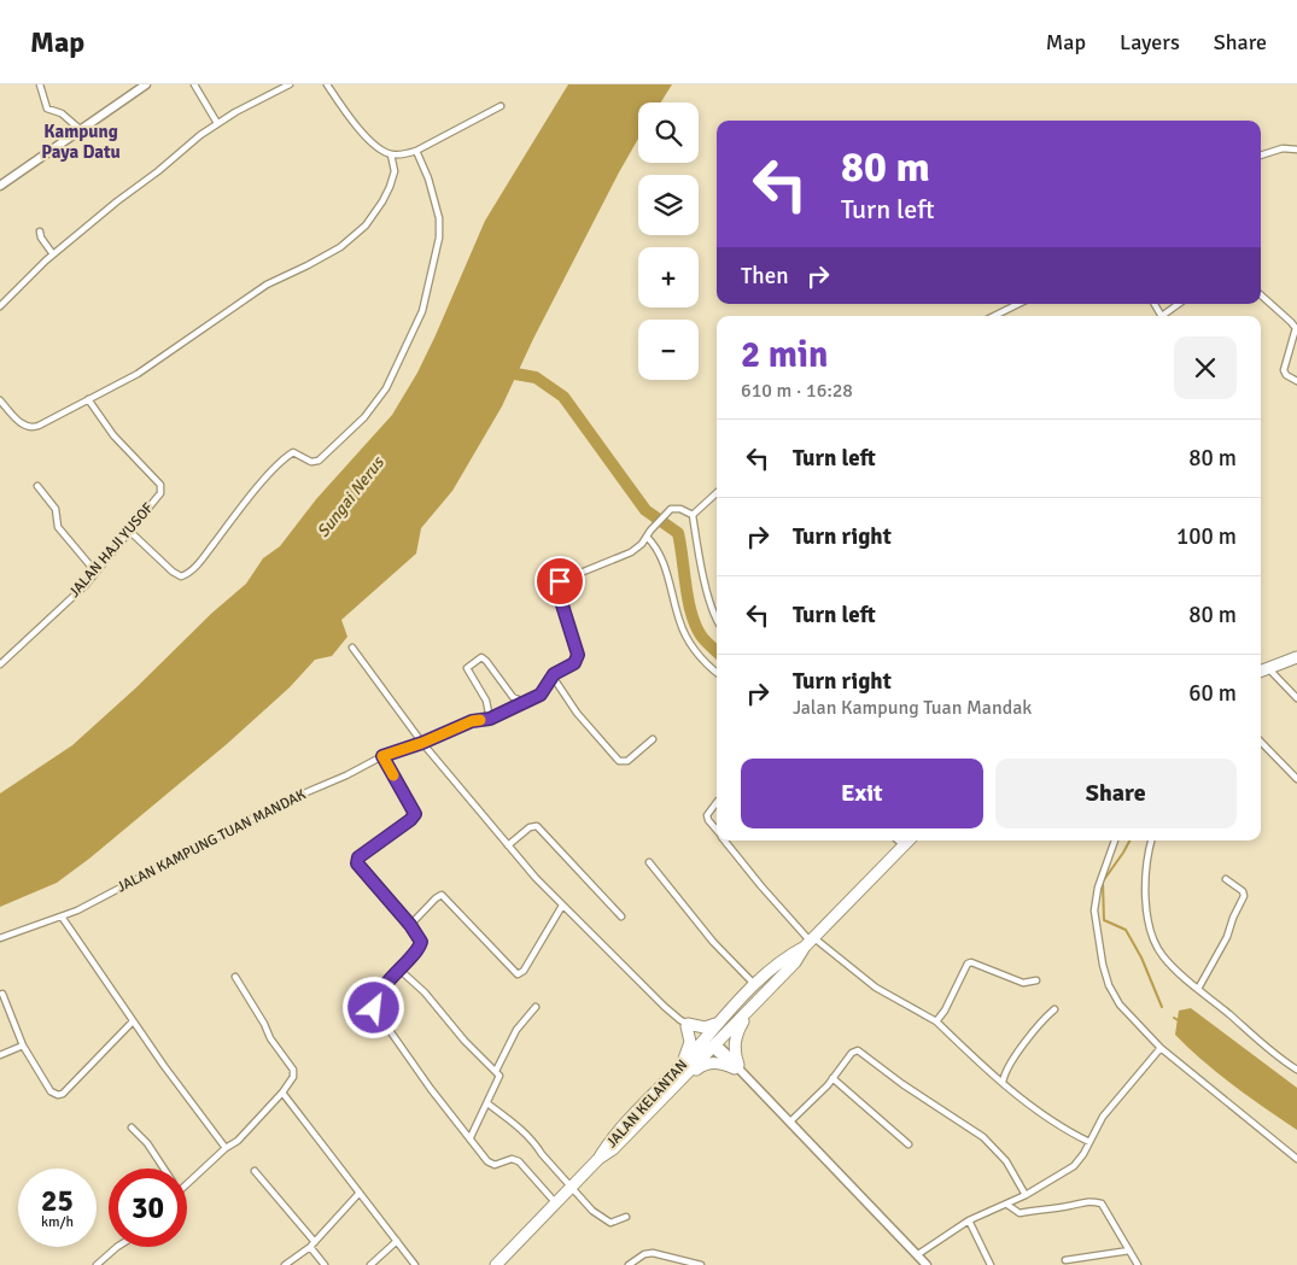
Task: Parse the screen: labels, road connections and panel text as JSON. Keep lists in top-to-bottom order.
{
  "streets": {
    "highway": ["JALAN KELANTAN"],
    "street": ["JALAN HAJI YUSOF", "JALAN KAMPUNG TUAN MANDAK"]
  },
  "districts": ["Kampung Paya Datu"],
  "water": ["Sungai Nerus"],
  "page": {
    "header": "Map",
    "nav": ["Map", "Layers", "Share"],
    "map_buttons": ["+", "−"],
    "turn": ["80 m", "Turn left"],
    "then": "Then",
    "heading": ["2 min", "610 m · 16:28"],
    "list": [
      {
        "name": "Turn left",
        "value": "80 m"
      },
      {
        "name": "Turn right",
        "value": "100 m"
      },
      {
        "name": "Turn left",
        "value": "80 m"
      },
      {
        "name": "Turn right",
        "note": "Jalan Kampung Tuan Mandak",
        "value": "60 m"
      }
    ],
    "buttons": ["Exit", "Share"],
    "speed": "25 km/h",
    "limit": "30"
  }
}
